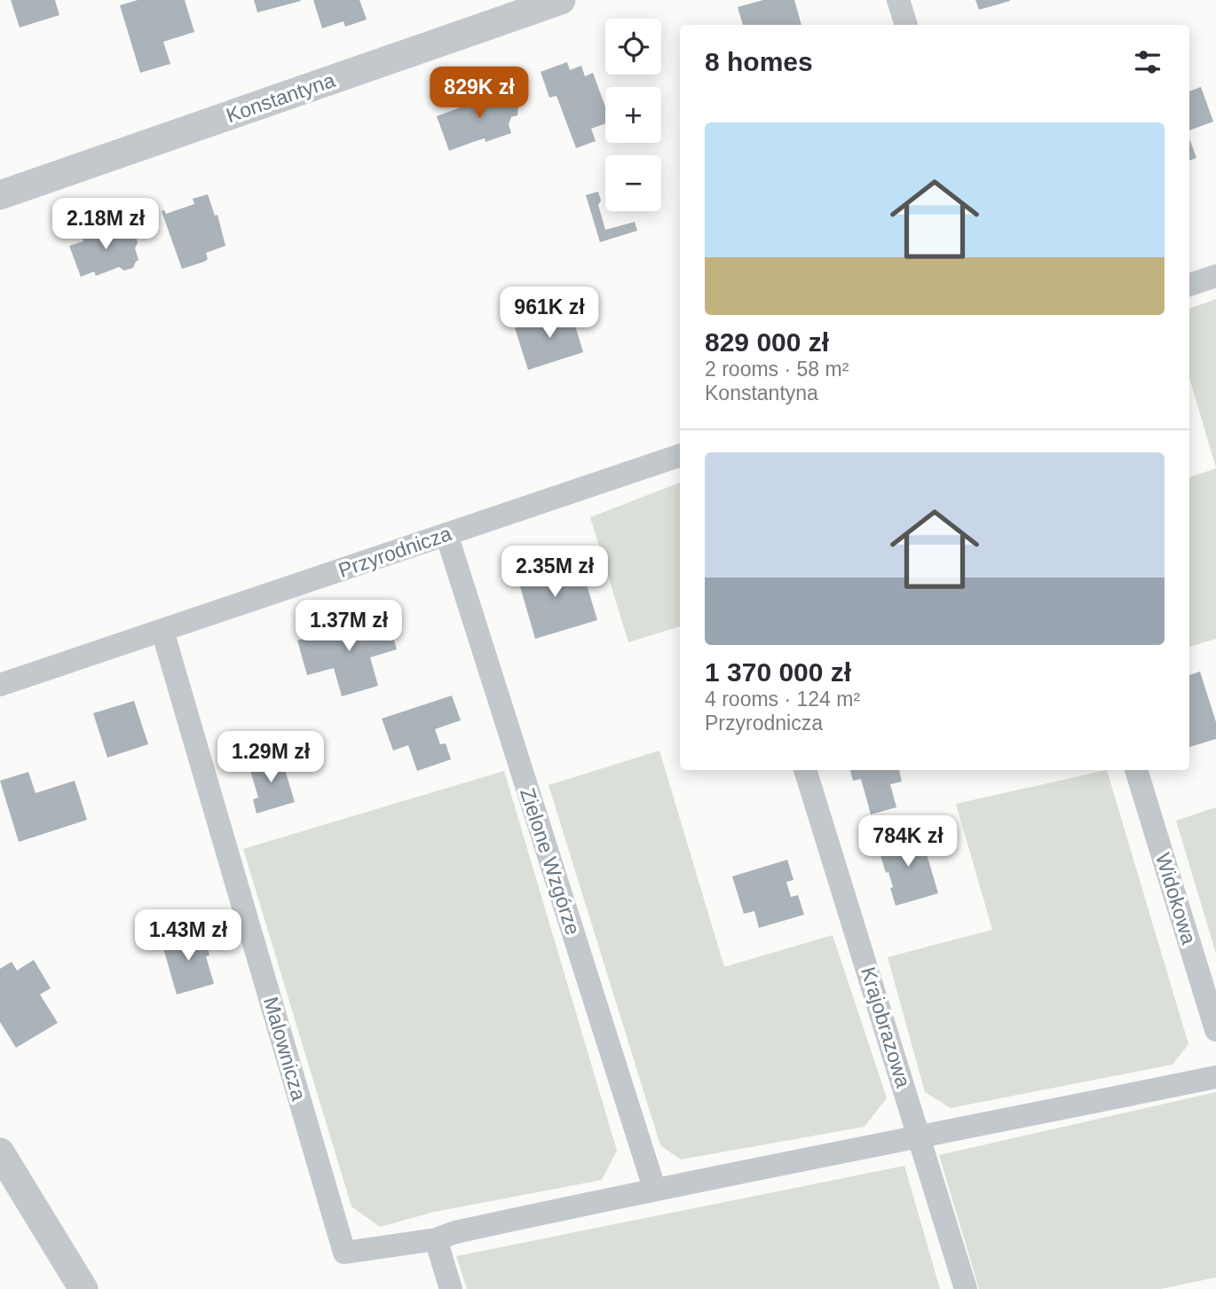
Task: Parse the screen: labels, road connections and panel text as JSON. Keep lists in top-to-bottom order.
{
  "streets": {
    "street": [
      "Konstantyna",
      "Przyrodnicza",
      "Zielone Wzgórze",
      "Widokowa",
      "Krajobrazowa",
      "Malownicza"
    ]
  },
  "crossings": [
    ["Przyrodnicza", "Zielone Wzgórze"],
    ["Przyrodnicza", "Malownicza"]
  ],
  "page": {
    "map_buttons": ["+", "−"],
    "heading": "8 homes",
    "price": [
      "829K zł",
      "2.18M zł",
      "961K zł",
      "2.35M zł",
      "1.37M zł",
      "1.29M zł",
      "784K zł",
      "1.43M zł"
    ],
    "list": [
      {
        "name": "829 000 zł",
        "note": "2 rooms · 58 m² · Konstantyna"
      },
      {
        "name": "1 370 000 zł",
        "note": "4 rooms · 124 m² · Przyrodnicza"
      }
    ]
  }
}
